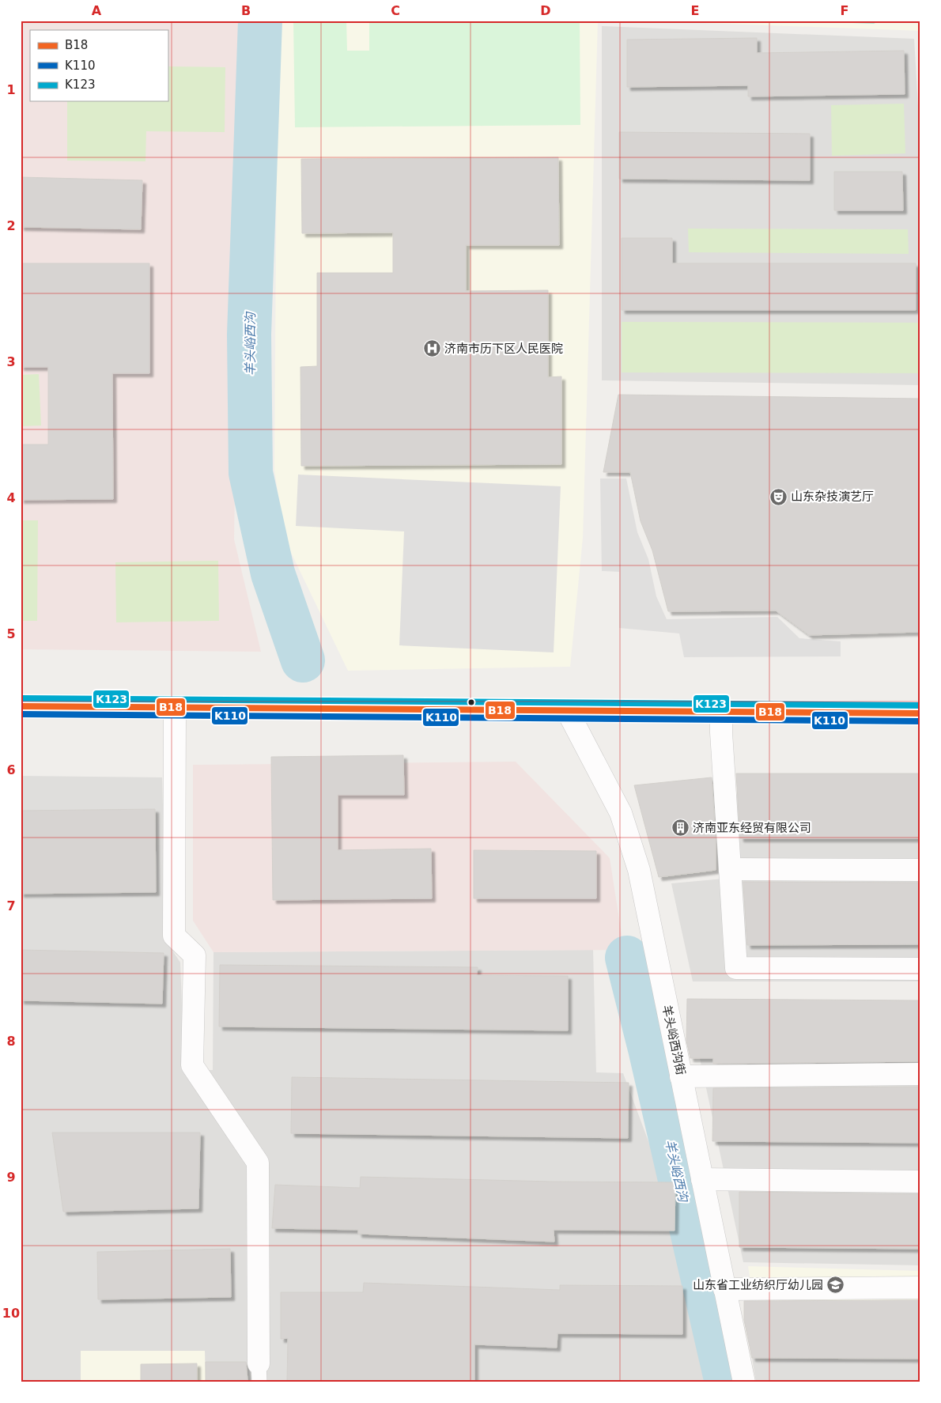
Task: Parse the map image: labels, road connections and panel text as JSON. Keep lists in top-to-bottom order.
{
  "streets": {
    "street": ["羊头峪西沟街"]
  },
  "water": ["羊头峪西沟"],
  "places": {
    "hospital": ["济南市历下区人民医院"],
    "theatre": ["山东杂技演艺厅"],
    "building": ["济南亚东经贸有限公司"],
    "school or university": ["山东省工业纺织厅幼儿园"]
  },
  "lines": ["transit line K123", "transit line B18", "transit line K110"],
  "legend": ["B18", "K110", "K123"],
  "grid": {
    "columns": [
      "A",
      "B",
      "C",
      "D",
      "E",
      "F"
    ],
    "rows": [
      "1",
      "2",
      "3",
      "4",
      "5",
      "6",
      "7",
      "8",
      "9",
      "10"
    ]
  }
}
